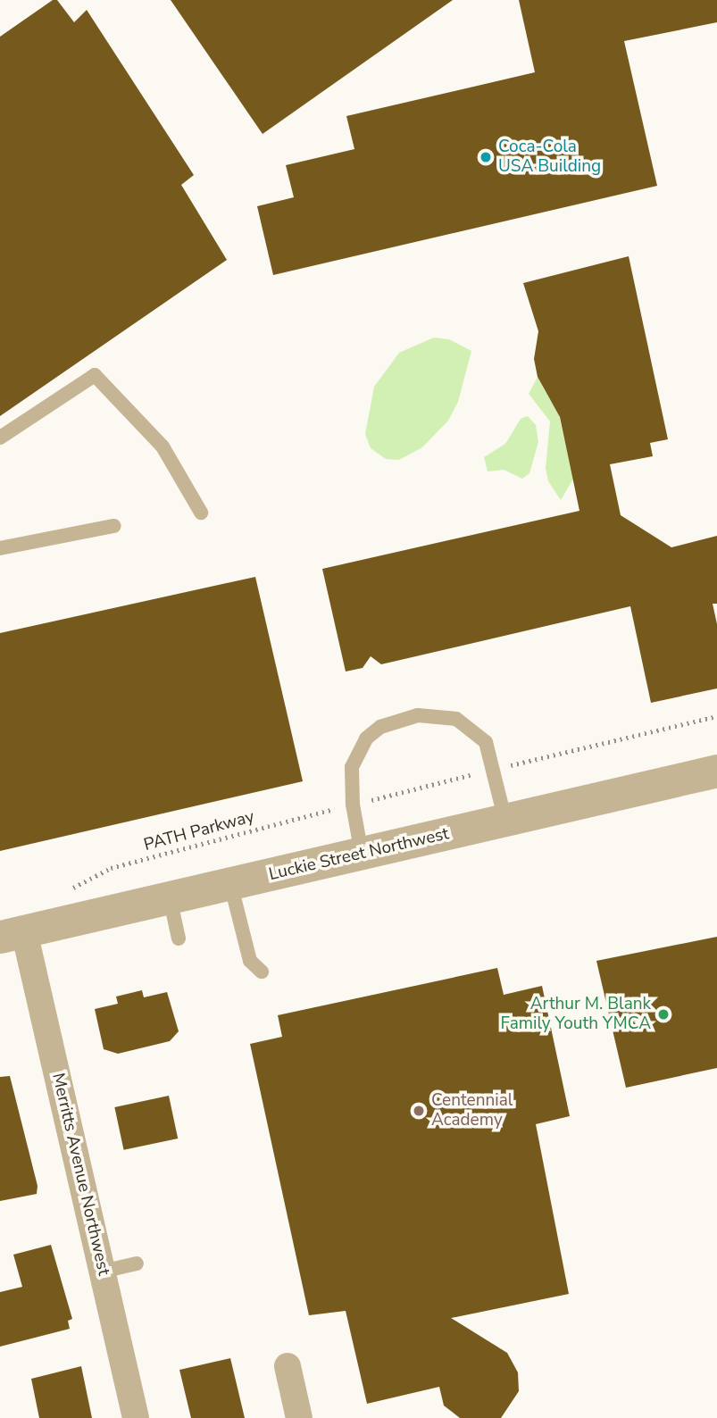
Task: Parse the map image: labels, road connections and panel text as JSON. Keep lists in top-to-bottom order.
{
  "streets": {
    "street": ["Luckie Street Northwest", "Merritts Avenue Northwest"],
    "path": ["PATH Parkway"]
  },
  "crossings": [
    ["Luckie Street Northwest", "Merritts Avenue Northwest"]
  ],
  "places": ["Coca-Cola USA Building", "Arthur M. Blank Family Youth YMCA", "Centennial Academy"]
}
